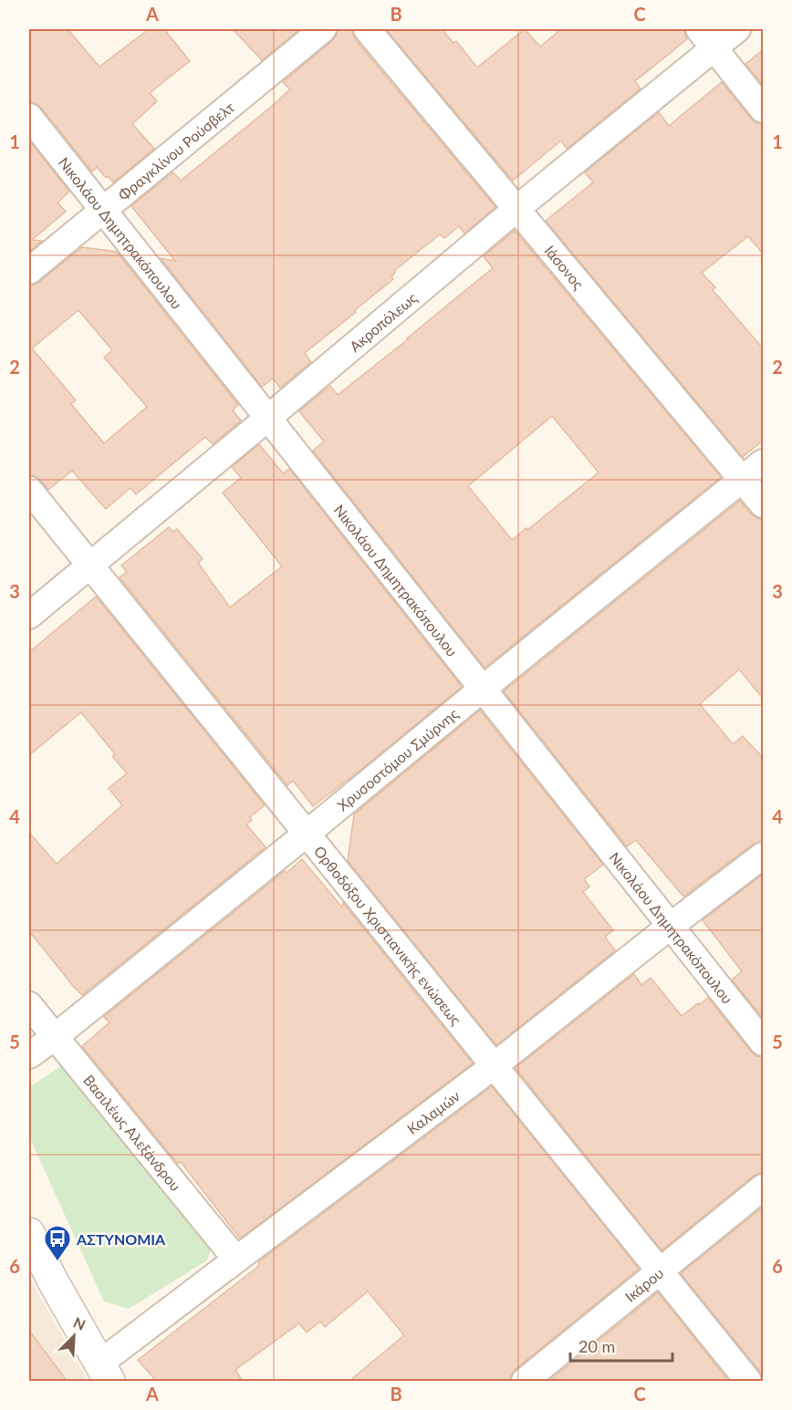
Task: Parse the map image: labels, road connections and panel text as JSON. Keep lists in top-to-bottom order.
{
  "streets": {
    "street": [
      "Φραγκλίνου Ρούσβελτ",
      "Νικολάου Δημητρακόπουλου",
      "Ιάσονος",
      "Ακροπόλεως",
      "Χρυσοστόμου Σμύρνης",
      "Ορθοδόξου Χριστιανικής ενώσεως",
      "Καλαμών",
      "Βασιλέως Αλεξάνδρου",
      "Ικάρου"
    ]
  },
  "crossings": [
    ["Φραγκλίνου Ρούσβελτ", "Νικολάου Δημητρακόπουλου"],
    ["Νικολάου Δημητρακόπουλου", "Ακροπόλεως"],
    ["Νικολάου Δημητρακόπουλου", "Χρυσοστόμου Σμύρνης"],
    ["Νικολάου Δημητρακόπουλου", "Καλαμών"],
    ["Ιάσονος", "Ακροπόλεως"],
    ["Ιάσονος", "Χρυσοστόμου Σμύρνης"],
    ["Ακροπόλεως", "Ορθοδόξου Χριστιανικής ενώσεως"],
    ["Χρυσοστόμου Σμύρνης", "Ορθοδόξου Χριστιανικής ενώσεως"],
    ["Χρυσοστόμου Σμύρνης", "Βασιλέως Αλεξάνδρου"],
    ["Ορθοδόξου Χριστιανικής ενώσεως", "Καλαμών"],
    ["Ορθοδόξου Χριστιανικής ενώσεως", "Ικάρου"],
    ["Καλαμών", "Βασιλέως Αλεξάνδρου"]
  ],
  "places": {
    "bus stop": ["ΑΣΤΥΝΟΜΙΑ"]
  },
  "scale_bar": "20 m",
  "north": "top right",
  "grid": {
    "columns": ["A", "B", "C"],
    "rows": [
      "1",
      "2",
      "3",
      "4",
      "5",
      "6"
    ]
  }
}
